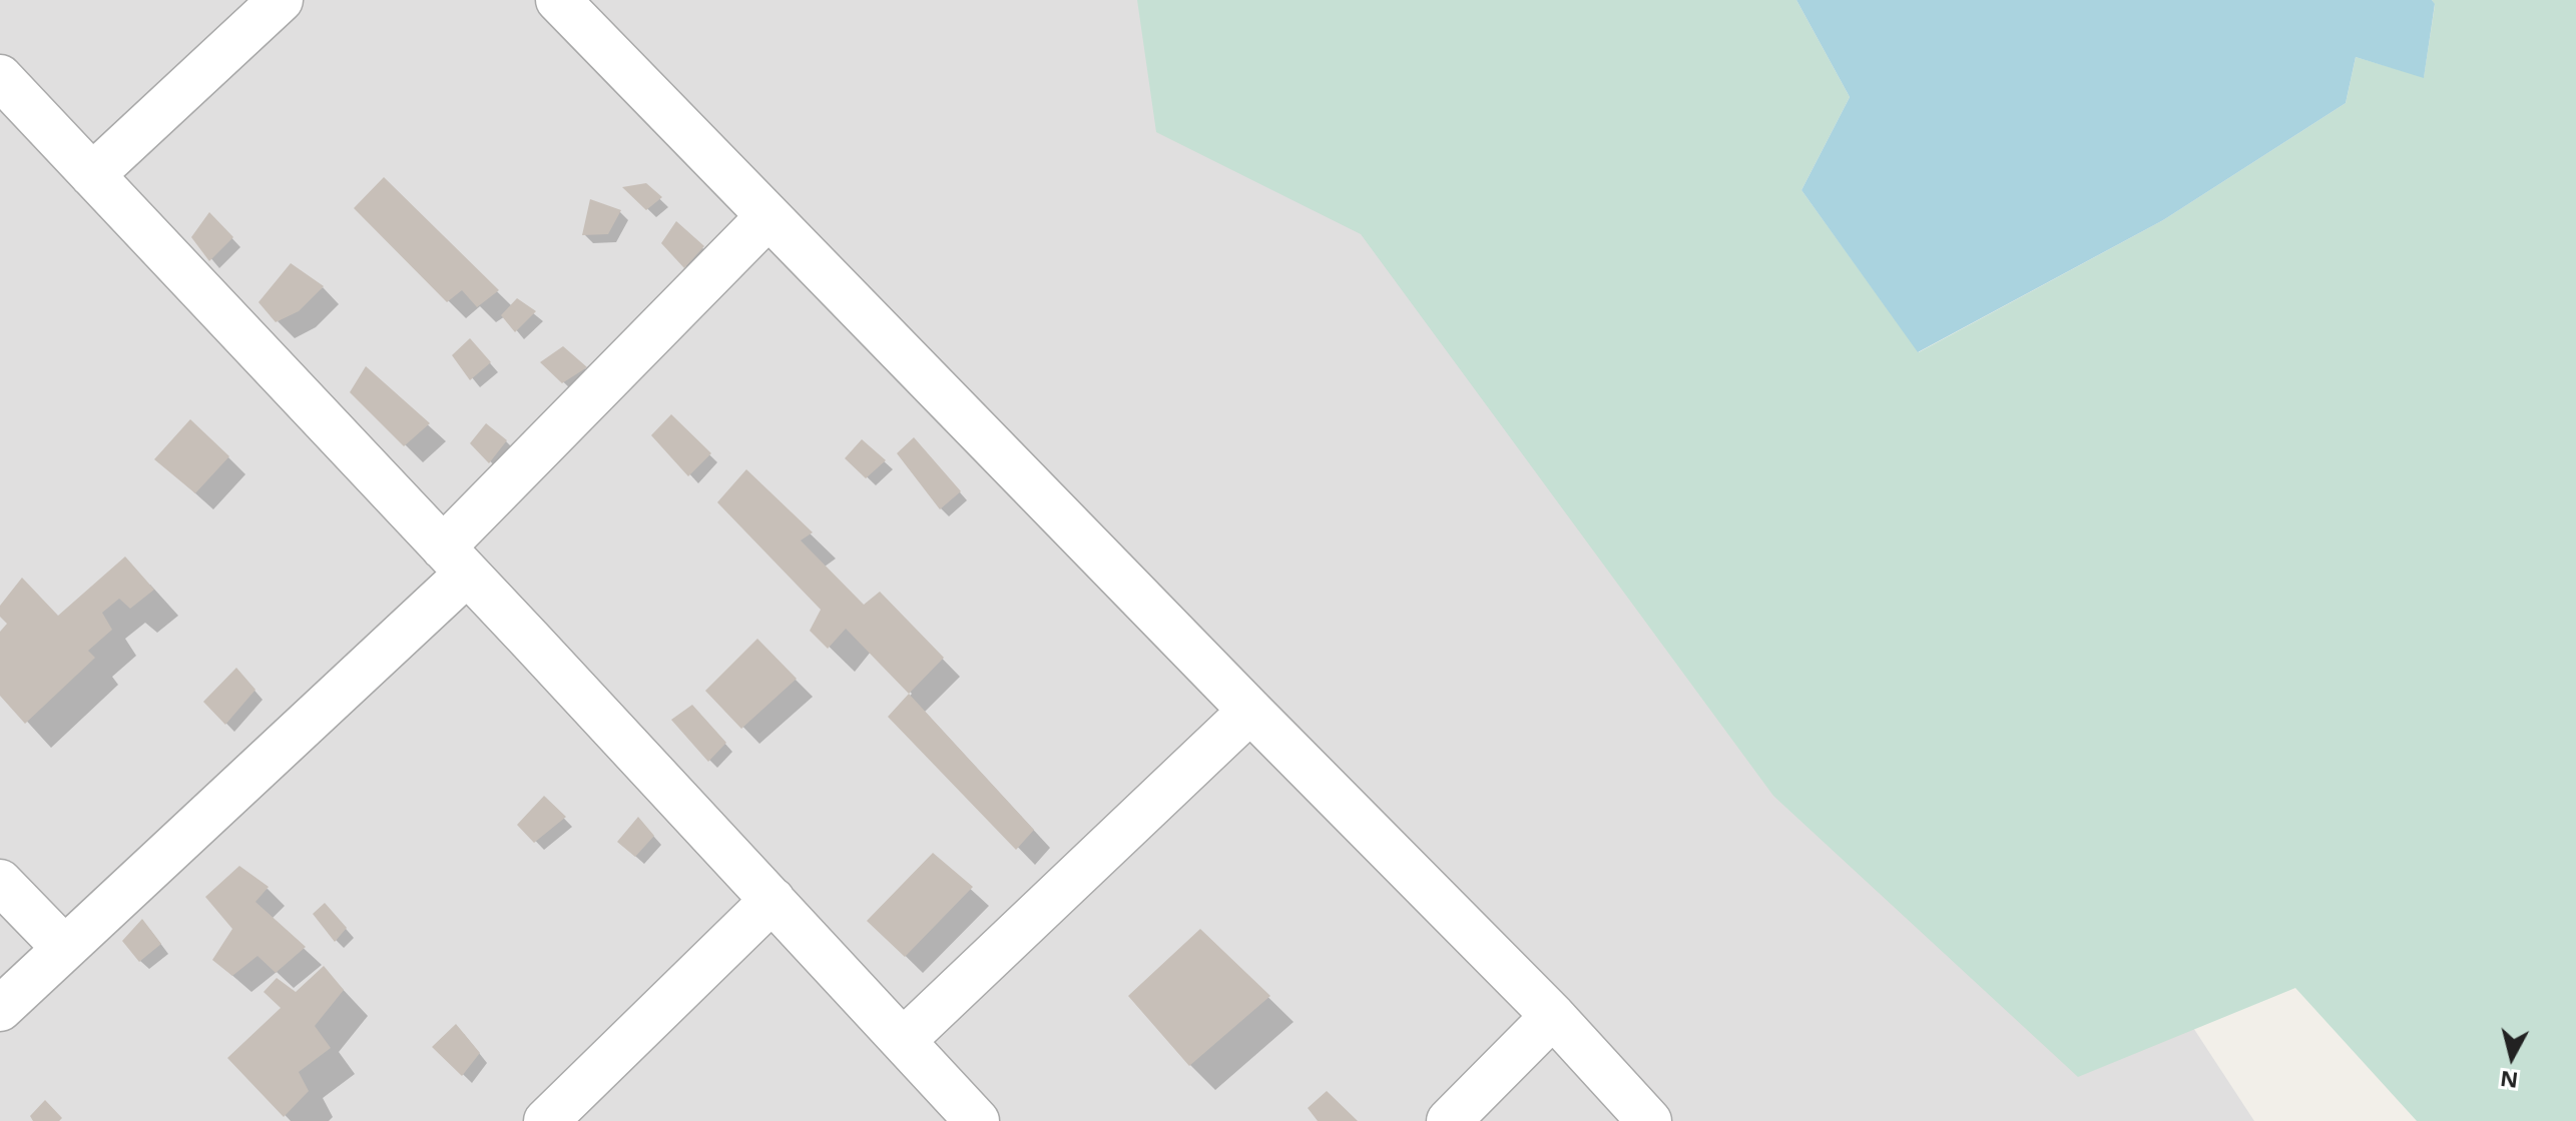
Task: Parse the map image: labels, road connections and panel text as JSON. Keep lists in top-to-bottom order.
{
  "north": "bottom"
}
